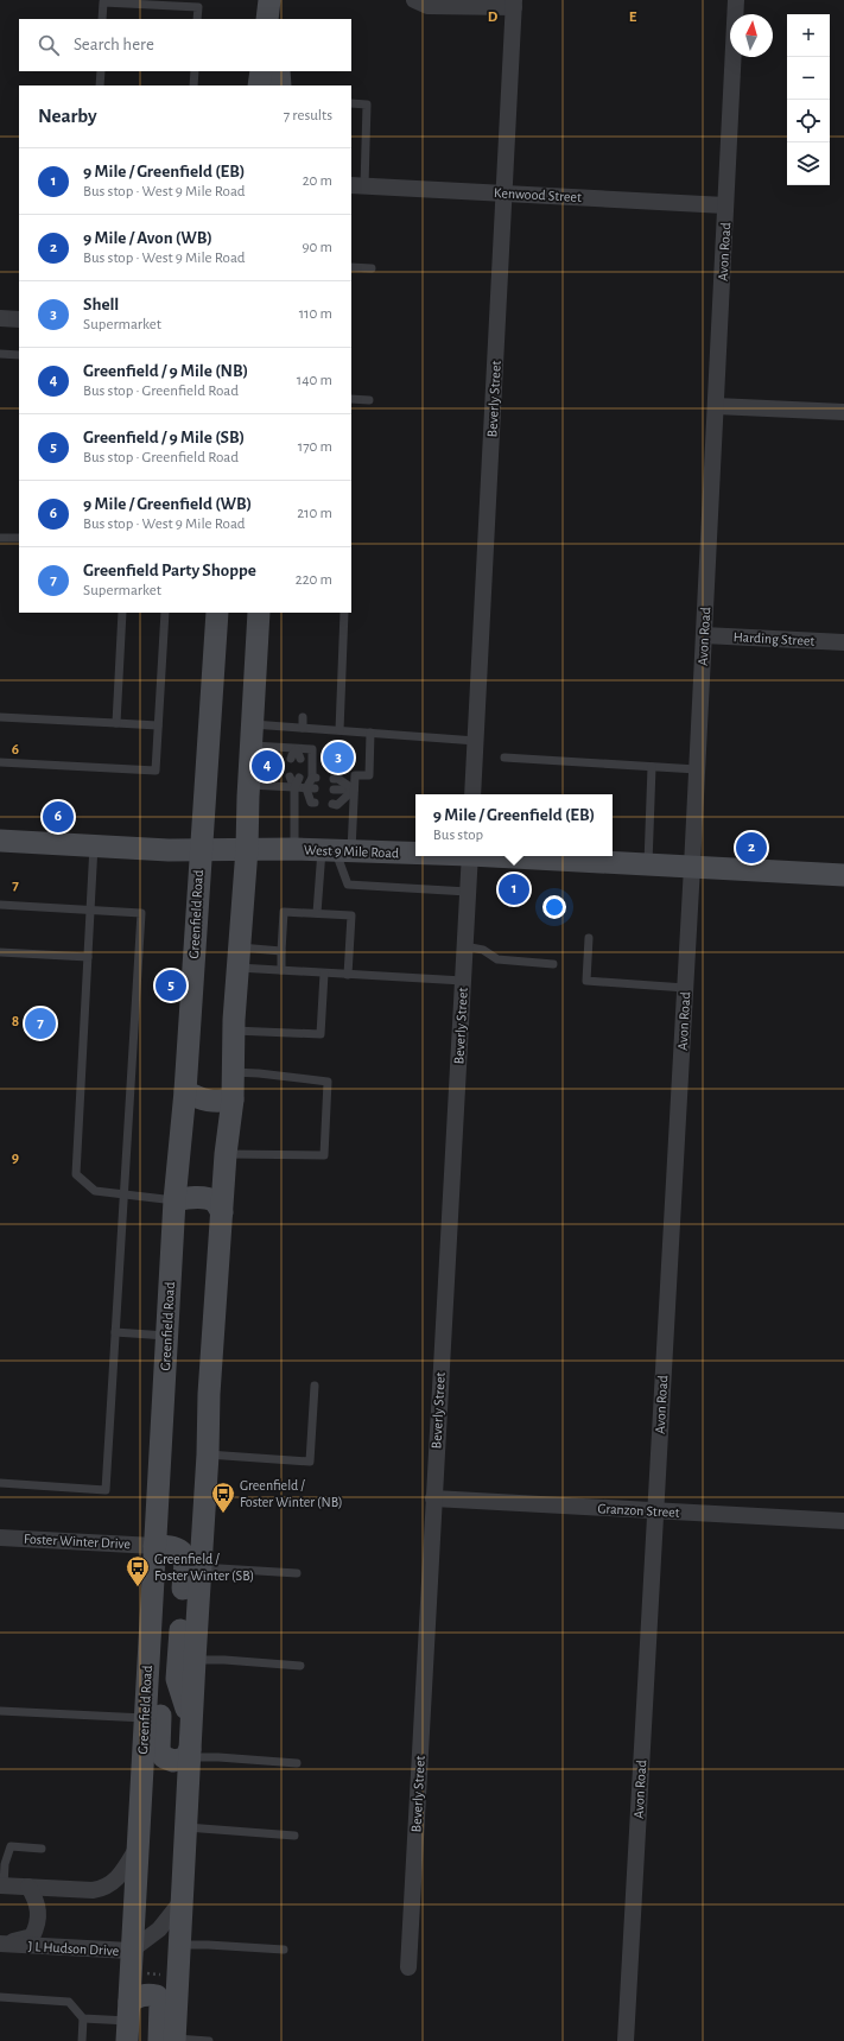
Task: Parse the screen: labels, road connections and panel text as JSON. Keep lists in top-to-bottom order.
{
  "streets": {
    "main road": ["West 9 Mile Road", "Greenfield Road"],
    "street": [
      "Kenwood Street",
      "Avon Road",
      "Beverly Street",
      "Harding Street",
      "Granzon Street",
      "Foster Winter Drive",
      "J L Hudson Drive"
    ]
  },
  "crossings": [
    ["Kenwood Street", "Avon Road"],
    ["Kenwood Street", "Beverly Street"],
    ["Avon Road", "Harding Street"],
    ["Avon Road", "West 9 Mile Road"],
    ["Avon Road", "Granzon Street"],
    ["Beverly Street", "Granzon Street"],
    ["West 9 Mile Road", "Greenfield Road"],
    ["Greenfield Road", "Foster Winter Drive"],
    ["Greenfield Road", "J L Hudson Drive"]
  ],
  "places": {
    "bus stop": ["Greenfield / Foster Winter (NB)", "Greenfield / Foster Winter (SB)"]
  },
  "north": "top",
  "page": {
    "map_buttons": ["+", "−"],
    "search": "Search here",
    "heading": ["Nearby", "7 results"],
    "list": [
      {
        "mark": "1",
        "name": "9 Mile / Greenfield (EB)",
        "note": "Bus stop · West 9 Mile Road",
        "value": "20 m"
      },
      {
        "mark": "2",
        "name": "9 Mile / Avon (WB)",
        "note": "Bus stop · West 9 Mile Road",
        "value": "90 m"
      },
      {
        "mark": "3",
        "name": "Shell",
        "note": "Supermarket",
        "value": "110 m"
      },
      {
        "mark": "4",
        "name": "Greenfield / 9 Mile (NB)",
        "note": "Bus stop · Greenfield Road",
        "value": "140 m"
      },
      {
        "mark": "5",
        "name": "Greenfield / 9 Mile (SB)",
        "note": "Bus stop · Greenfield Road",
        "value": "170 m"
      },
      {
        "mark": "6",
        "name": "9 Mile / Greenfield (WB)",
        "note": "Bus stop · West 9 Mile Road",
        "value": "210 m"
      },
      {
        "mark": "7",
        "name": "Greenfield Party Shoppe",
        "note": "Supermarket",
        "value": "220 m"
      }
    ],
    "pins": [
      "3",
      "4",
      "6",
      "2",
      "1",
      "5",
      "7"
    ],
    "popup": ["9 Mile / Greenfield (EB)", "Bus stop"]
  },
  "grid": {
    "columns": ["D", "E"],
    "rows": [
      "6",
      "7",
      "8",
      "9"
    ]
  }
}
